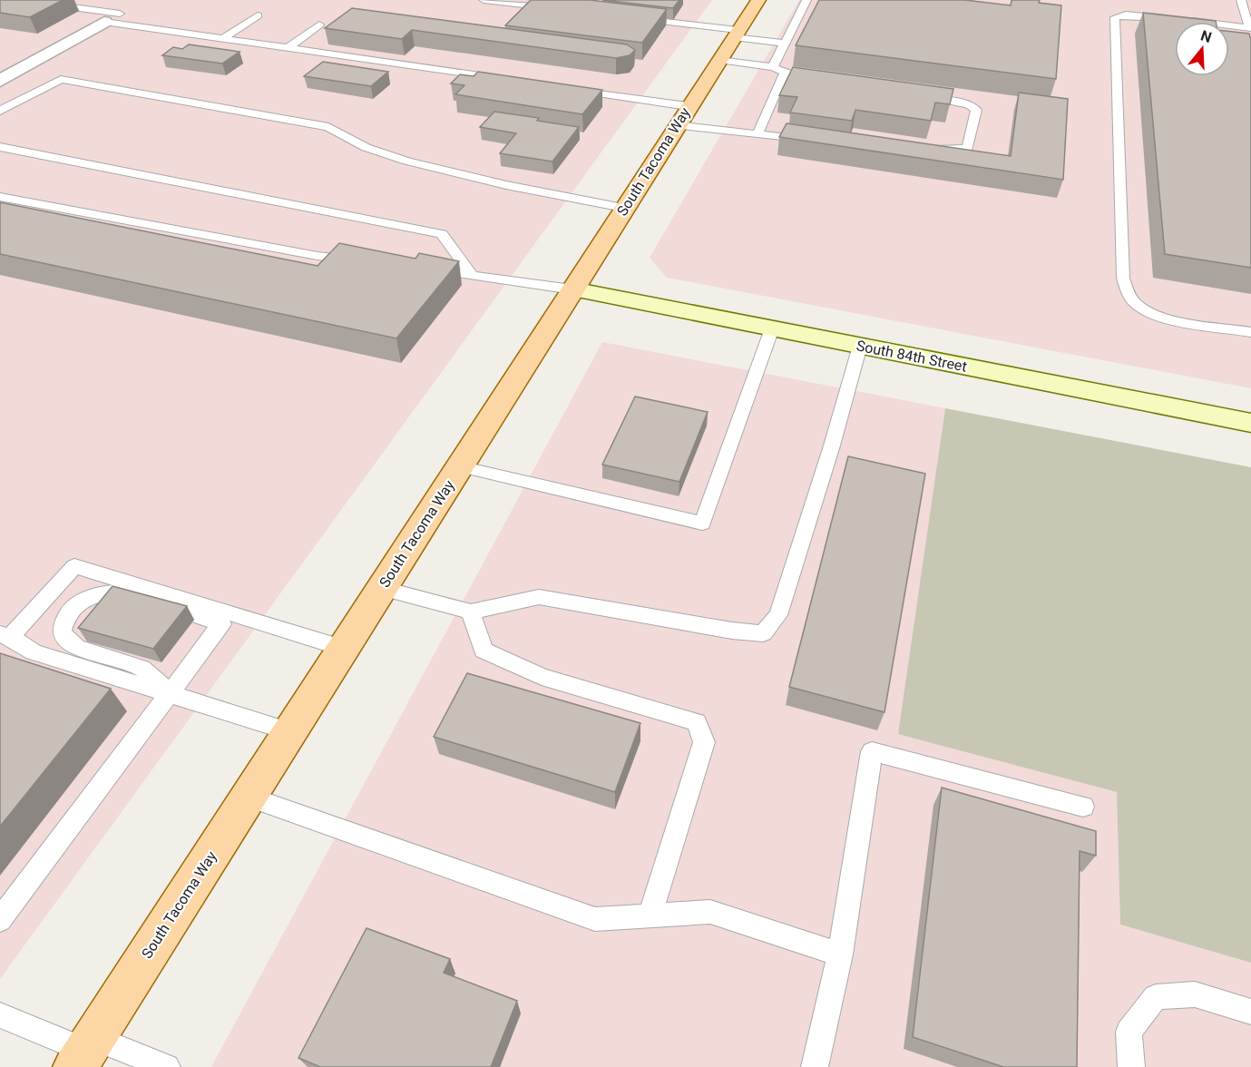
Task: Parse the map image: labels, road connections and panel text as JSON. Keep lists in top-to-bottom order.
{
  "streets": {
    "main road": ["South Tacoma Way", "South 84th Street"]
  },
  "crossings": [
    ["South Tacoma Way", "South 84th Street"]
  ],
  "north": "top"
}
